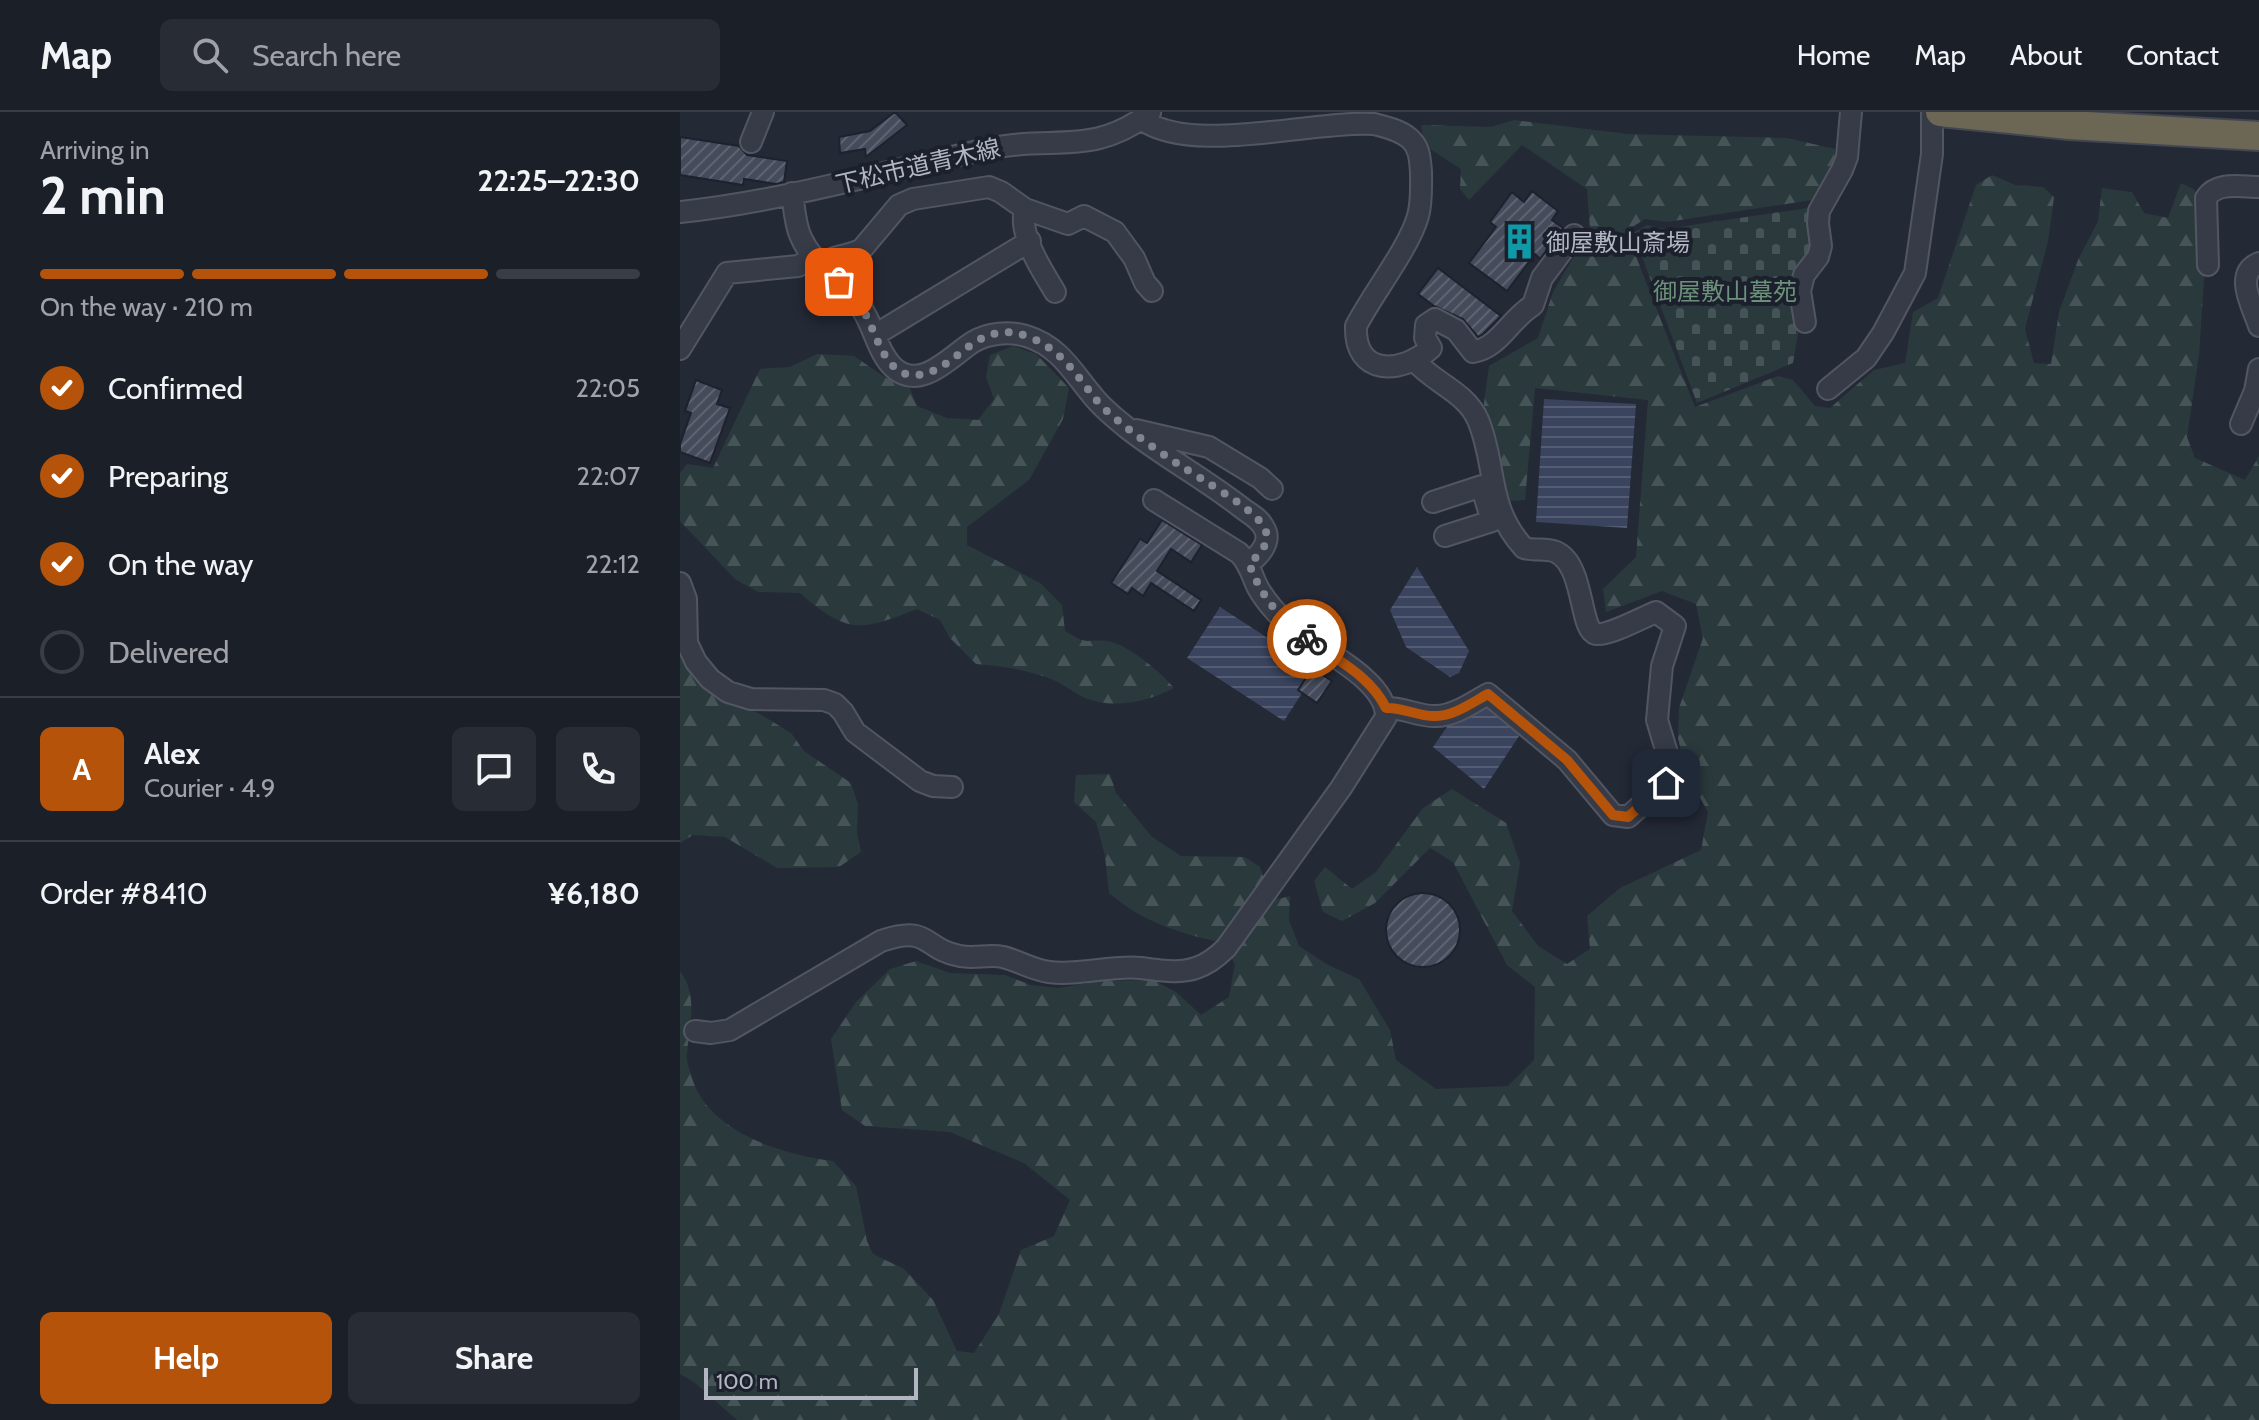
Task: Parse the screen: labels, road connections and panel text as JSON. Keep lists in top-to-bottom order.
{
  "streets": {
    "street": ["下松市道青木線"]
  },
  "parks": ["御屋敷山墓苑"],
  "places": {
    "building": ["御屋敷山斎場"]
  },
  "scale_bar": "100 m",
  "page": {
    "header": "Map",
    "search": "Search here",
    "nav": [
      "Home",
      "Map",
      "About",
      "Contact"
    ],
    "heading": ["2 min", "Arriving in", "22:25–22:30"],
    "panel": [
      "Alex",
      "Courier · 4.9",
      "Order #8410",
      "¥6,180"
    ],
    "bar": "On the way · 210 m",
    "list": [
      ["Confirmed", "22:05"],
      ["Preparing", "22:07"],
      ["On the way", "22:12"],
      "Delivered"
    ],
    "round": "A",
    "buttons": ["Help", "Share"],
    "scale": "100 m"
  }
}
